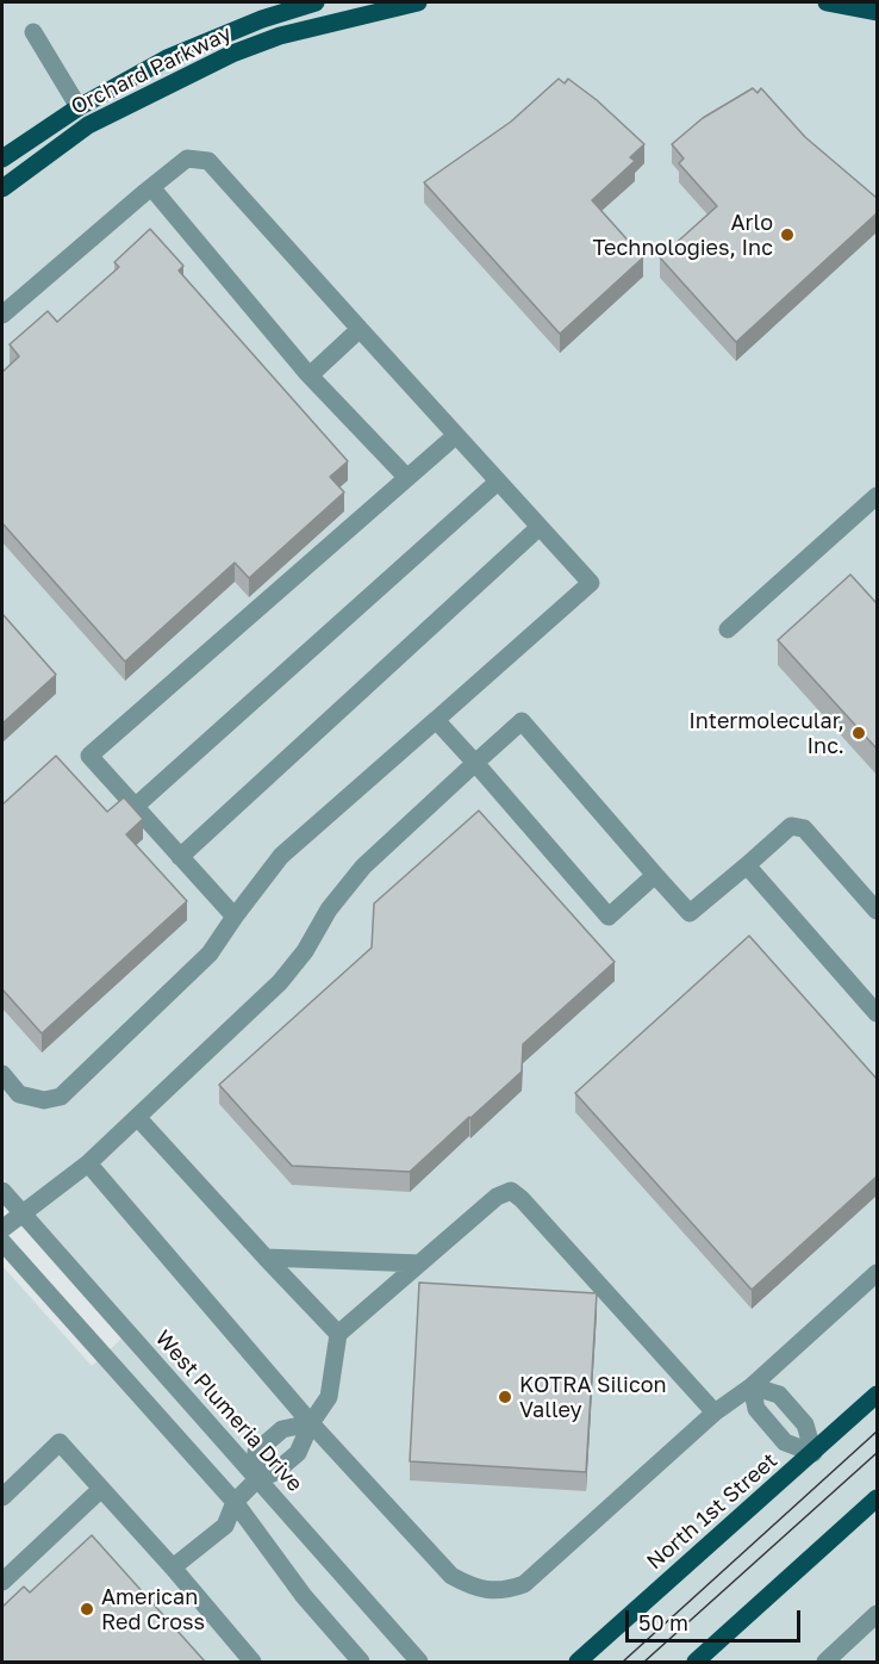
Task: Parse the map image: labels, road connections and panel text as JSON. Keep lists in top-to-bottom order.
{
  "streets": {
    "main road": ["Orchard Parkway", "North 1st Street"],
    "street": ["West Plumeria Drive"]
  },
  "places": [
    "Arlo Technologies, Inc",
    "Intermolecular, Inc.",
    "KOTRA Silicon Valley",
    "American Red Cross"
  ],
  "scale_bar": "50 m"
}
